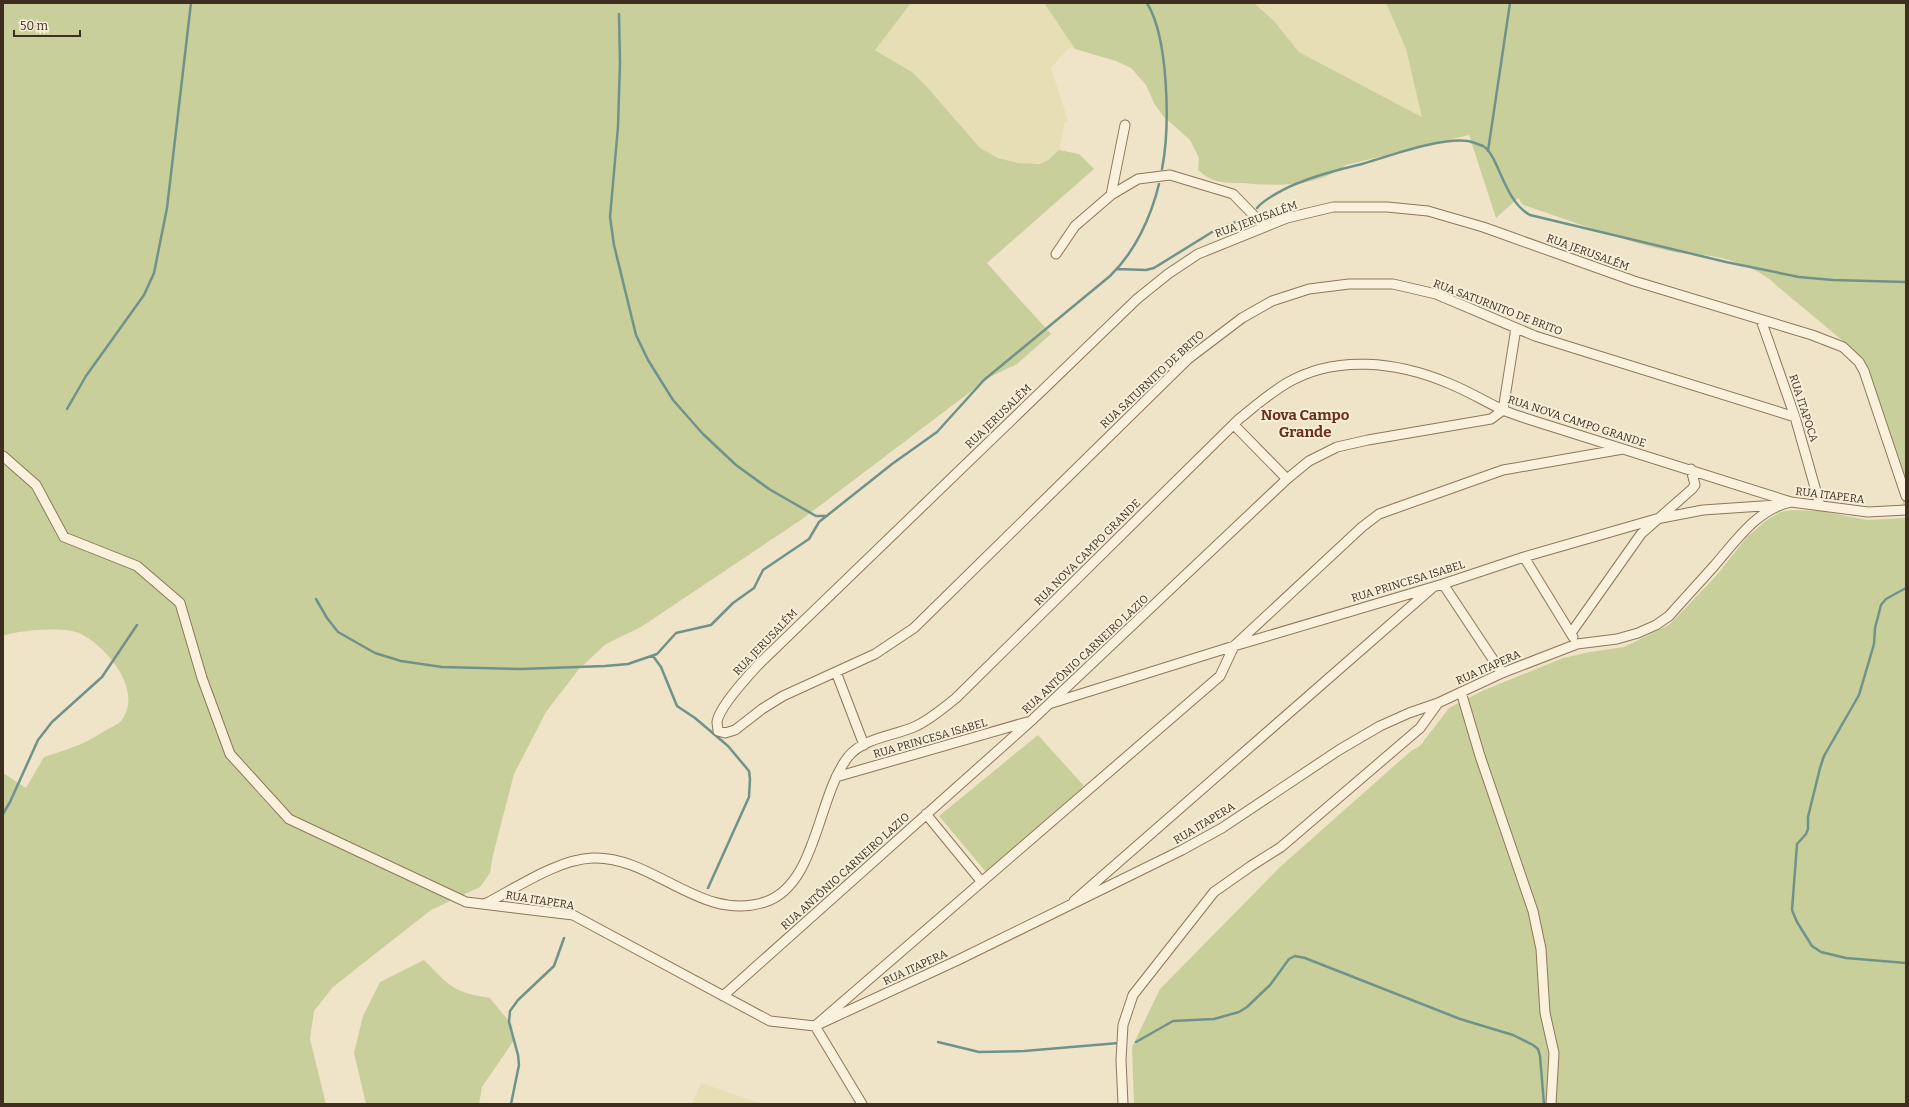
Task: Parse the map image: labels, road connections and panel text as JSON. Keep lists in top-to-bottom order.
{
  "streets": {
    "street": [
      "RUA JERUSALÉM",
      "RUA SATURNITO DE BRITO",
      "RUA ITAPOCA",
      "RUA NOVA CAMPO GRANDE",
      "RUA ITAPERA",
      "RUA PRINCESA ISABEL",
      "RUA ANTÔNIO CARNEIRO LAZIO"
    ]
  },
  "crossings": [
    ["RUA JERUSALÉM", "RUA SATURNITO DE BRITO"],
    ["RUA JERUSALÉM", "RUA ITAPOCA"],
    ["RUA SATURNITO DE BRITO", "RUA ITAPOCA"],
    ["RUA ITAPOCA", "RUA ITAPERA"],
    ["RUA NOVA CAMPO GRANDE", "RUA ITAPERA"],
    ["RUA NOVA CAMPO GRANDE", "RUA PRINCESA ISABEL"],
    ["RUA NOVA CAMPO GRANDE", "RUA ANTÔNIO CARNEIRO LAZIO"],
    ["RUA ITAPERA", "RUA PRINCESA ISABEL"],
    ["RUA ITAPERA", "RUA ANTÔNIO CARNEIRO LAZIO"],
    ["RUA PRINCESA ISABEL", "RUA ANTÔNIO CARNEIRO LAZIO"]
  ],
  "districts": ["Nova Campo Grande"],
  "scale_bar": "50 m"
}
